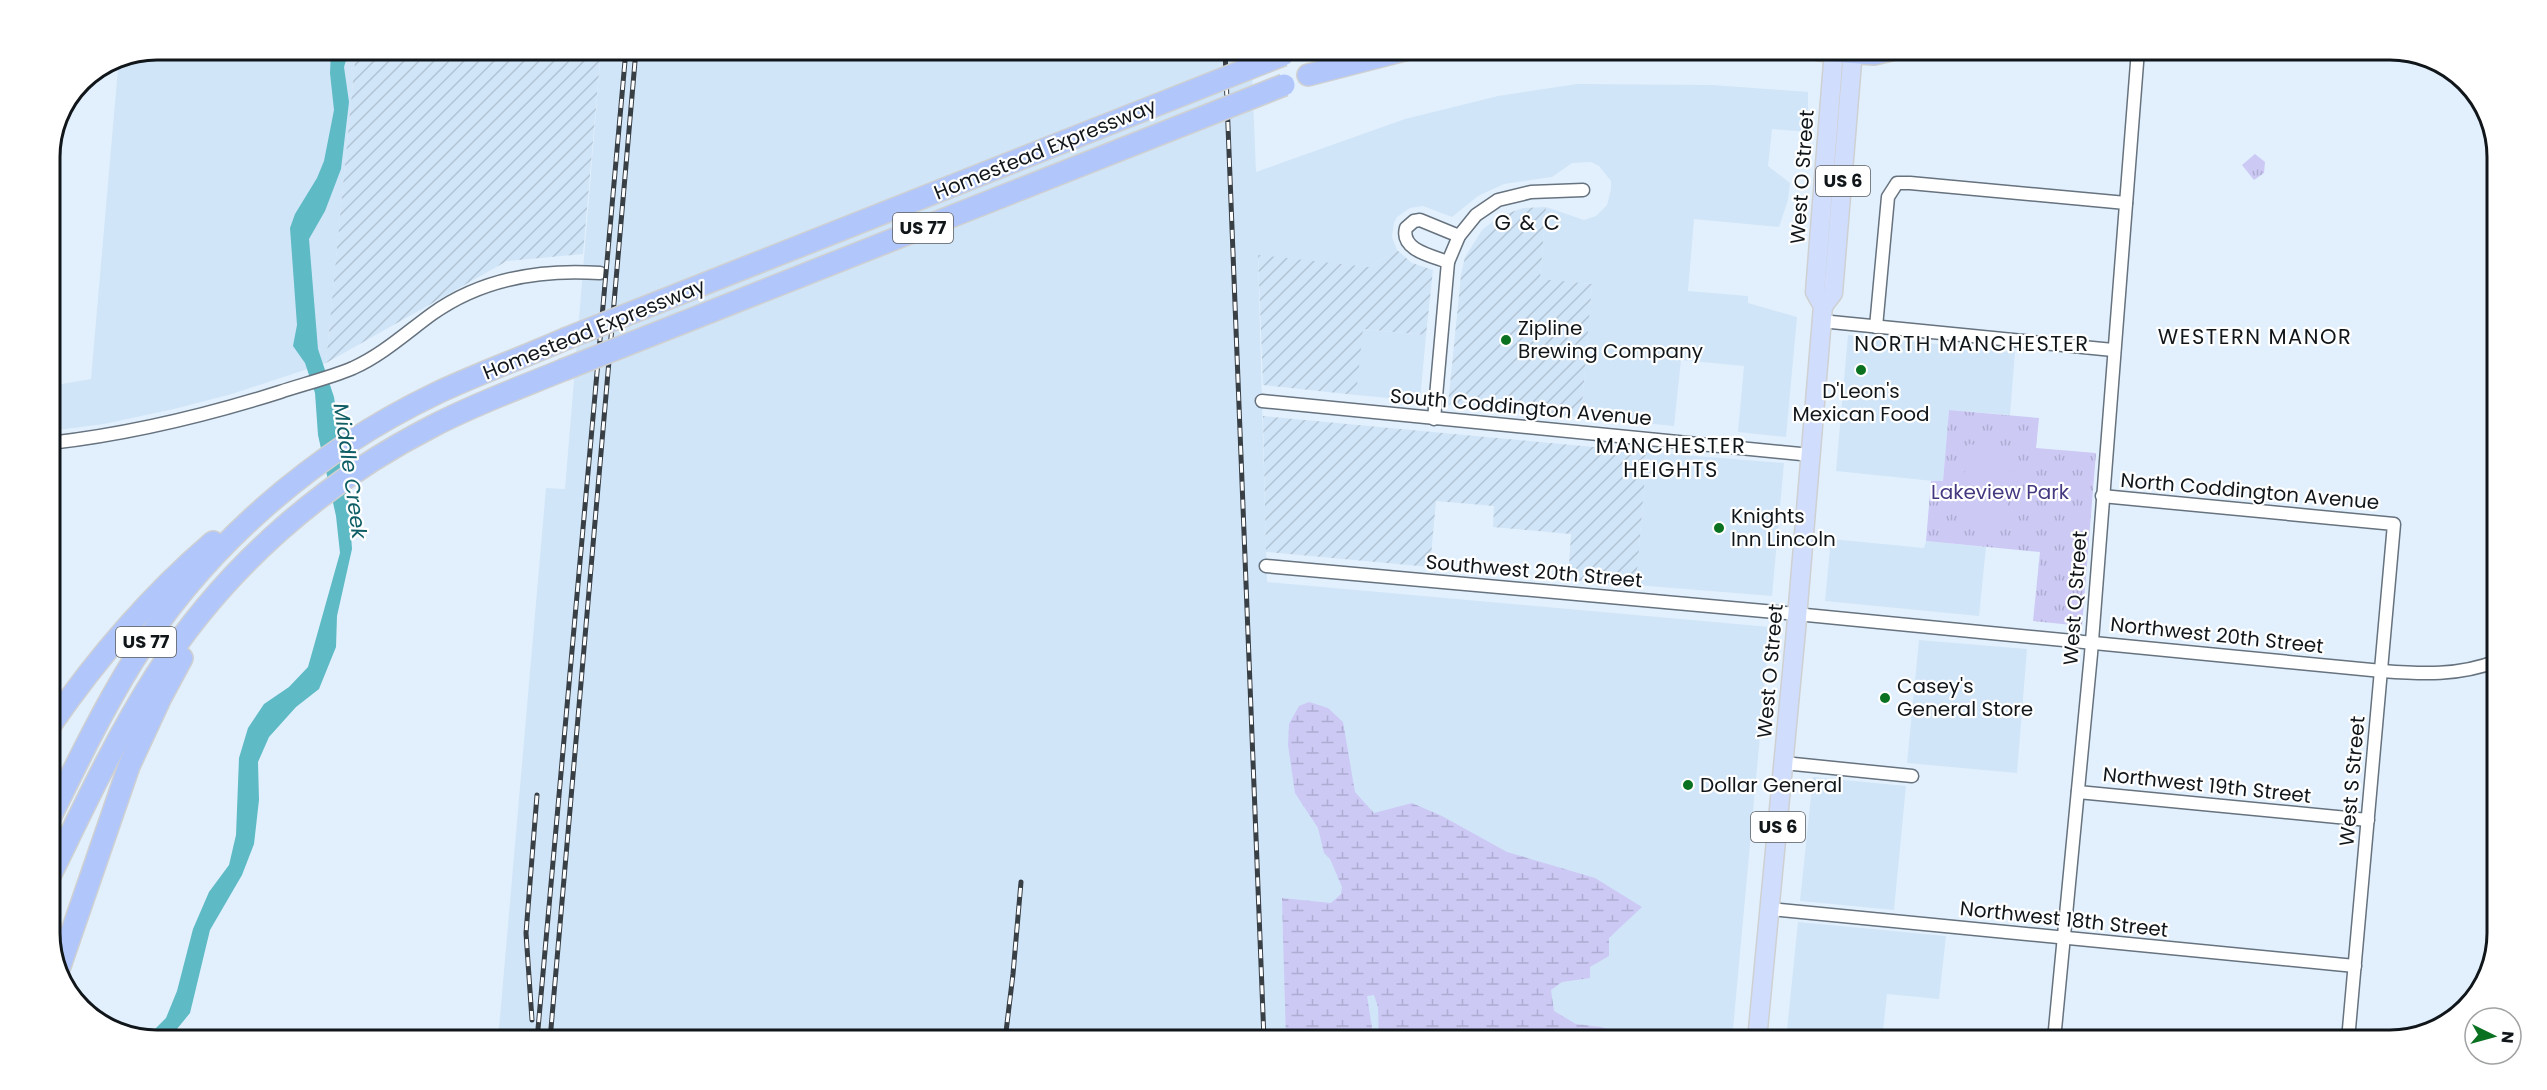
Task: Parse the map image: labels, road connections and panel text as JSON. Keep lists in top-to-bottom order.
{
  "streets": {
    "highway": ["Homestead Expressway", "US 77"],
    "main road": ["West O Street", "US 6"],
    "street": [
      "South Coddington Avenue",
      "North Coddington Avenue",
      "Southwest 20th Street",
      "West Q Street",
      "Northwest 20th Street",
      "West S Street",
      "Northwest 19th Street",
      "Northwest 18th Street"
    ]
  },
  "crossings": [
    ["Homestead Expressway", "US 77"],
    ["West O Street", "South Coddington Avenue"],
    ["West O Street", "Southwest 20th Street"],
    ["West O Street", "Northwest 20th Street"],
    ["West O Street", "Northwest 18th Street"],
    ["North Coddington Avenue", "West Q Street"],
    ["North Coddington Avenue", "West S Street"],
    ["Southwest 20th Street", "Northwest 20th Street"],
    ["West Q Street", "Northwest 20th Street"],
    ["West Q Street", "Northwest 19th Street"],
    ["West Q Street", "Northwest 18th Street"],
    ["Northwest 20th Street", "West S Street"],
    ["West S Street", "Northwest 19th Street"],
    ["West S Street", "Northwest 18th Street"]
  ],
  "districts": [
    "G & C",
    "WESTERN MANOR",
    "NORTH MANCHESTER",
    "MANCHESTER HEIGHTS"
  ],
  "water": ["Middle Creek"],
  "parks": ["Lakeview Park"],
  "places": [
    "Zipline Brewing Company",
    "D'Leon's Mexican Food",
    "Knights Inn Lincoln",
    "Casey's General Store",
    "Dollar General"
  ],
  "north": "right"
}
